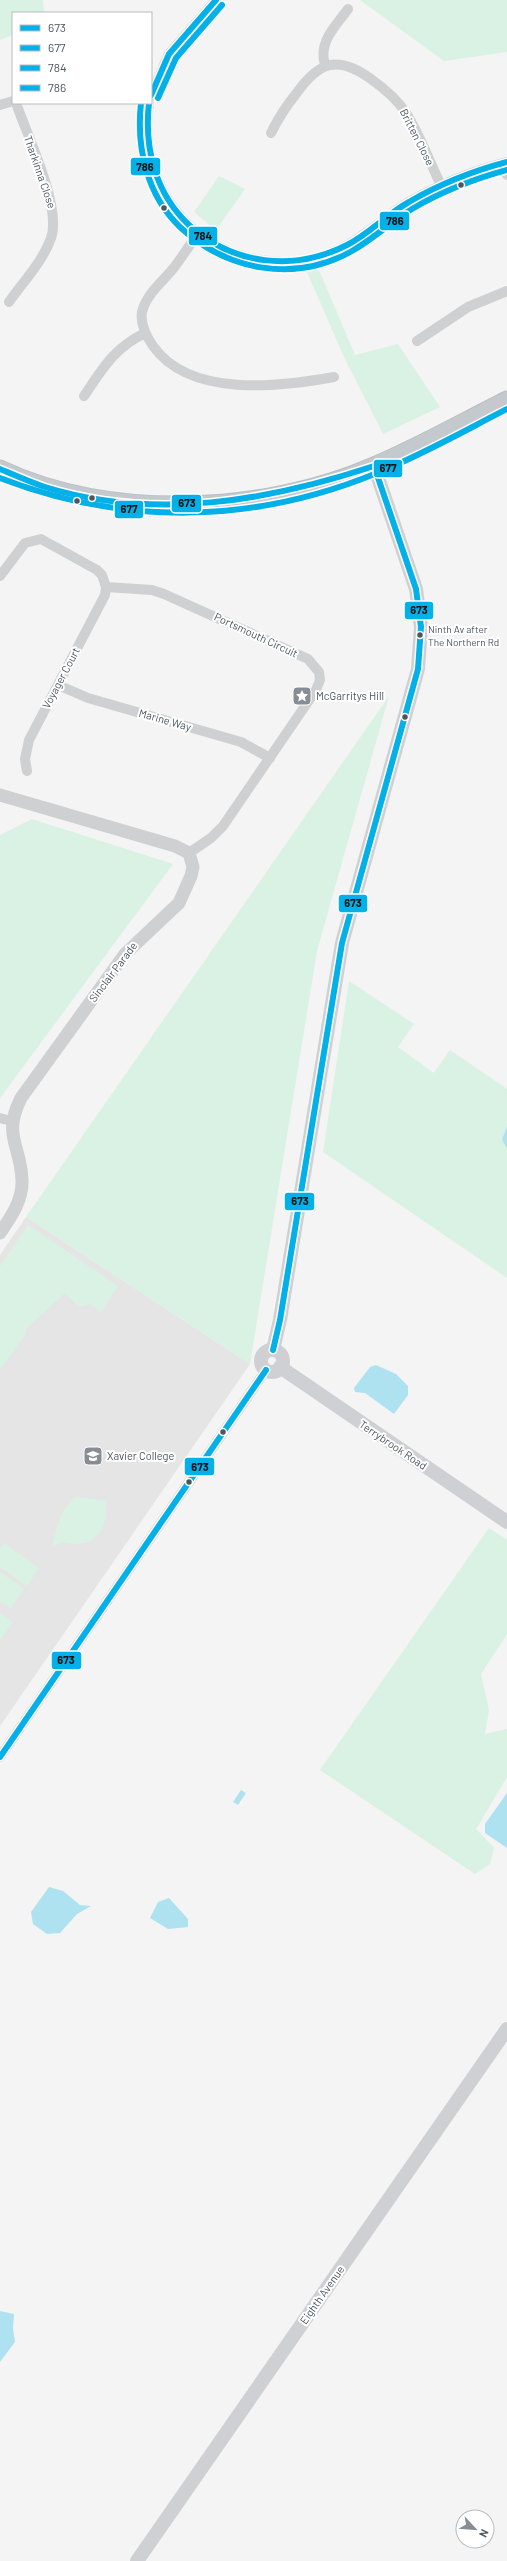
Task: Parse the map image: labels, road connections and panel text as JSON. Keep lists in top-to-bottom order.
{
  "streets": {
    "main road": ["Terrybrook Road", "Eighth Avenue"],
    "street": [
      "Britten Close",
      "Tharkinna Close",
      "Portsmouth Circuit",
      "Voyager Court",
      "Marine Way",
      "Sinclair Parade"
    ]
  },
  "crossings": [
    ["Portsmouth Circuit", "Voyager Court"],
    ["Portsmouth Circuit", "Marine Way"],
    ["Portsmouth Circuit", "Sinclair Parade"],
    ["Voyager Court", "Marine Way"]
  ],
  "places": {
    "other": ["Ninth Av after The Northern Rd"],
    "place": ["McGarritys Hill"],
    "school or university": ["Xavier College"]
  },
  "lines": [
    "transit line 784",
    "transit line 786",
    "transit line 677",
    "transit line 673"
  ],
  "legend": [
    "673",
    "677",
    "784",
    "786"
  ],
  "north": "bottom right"
}
